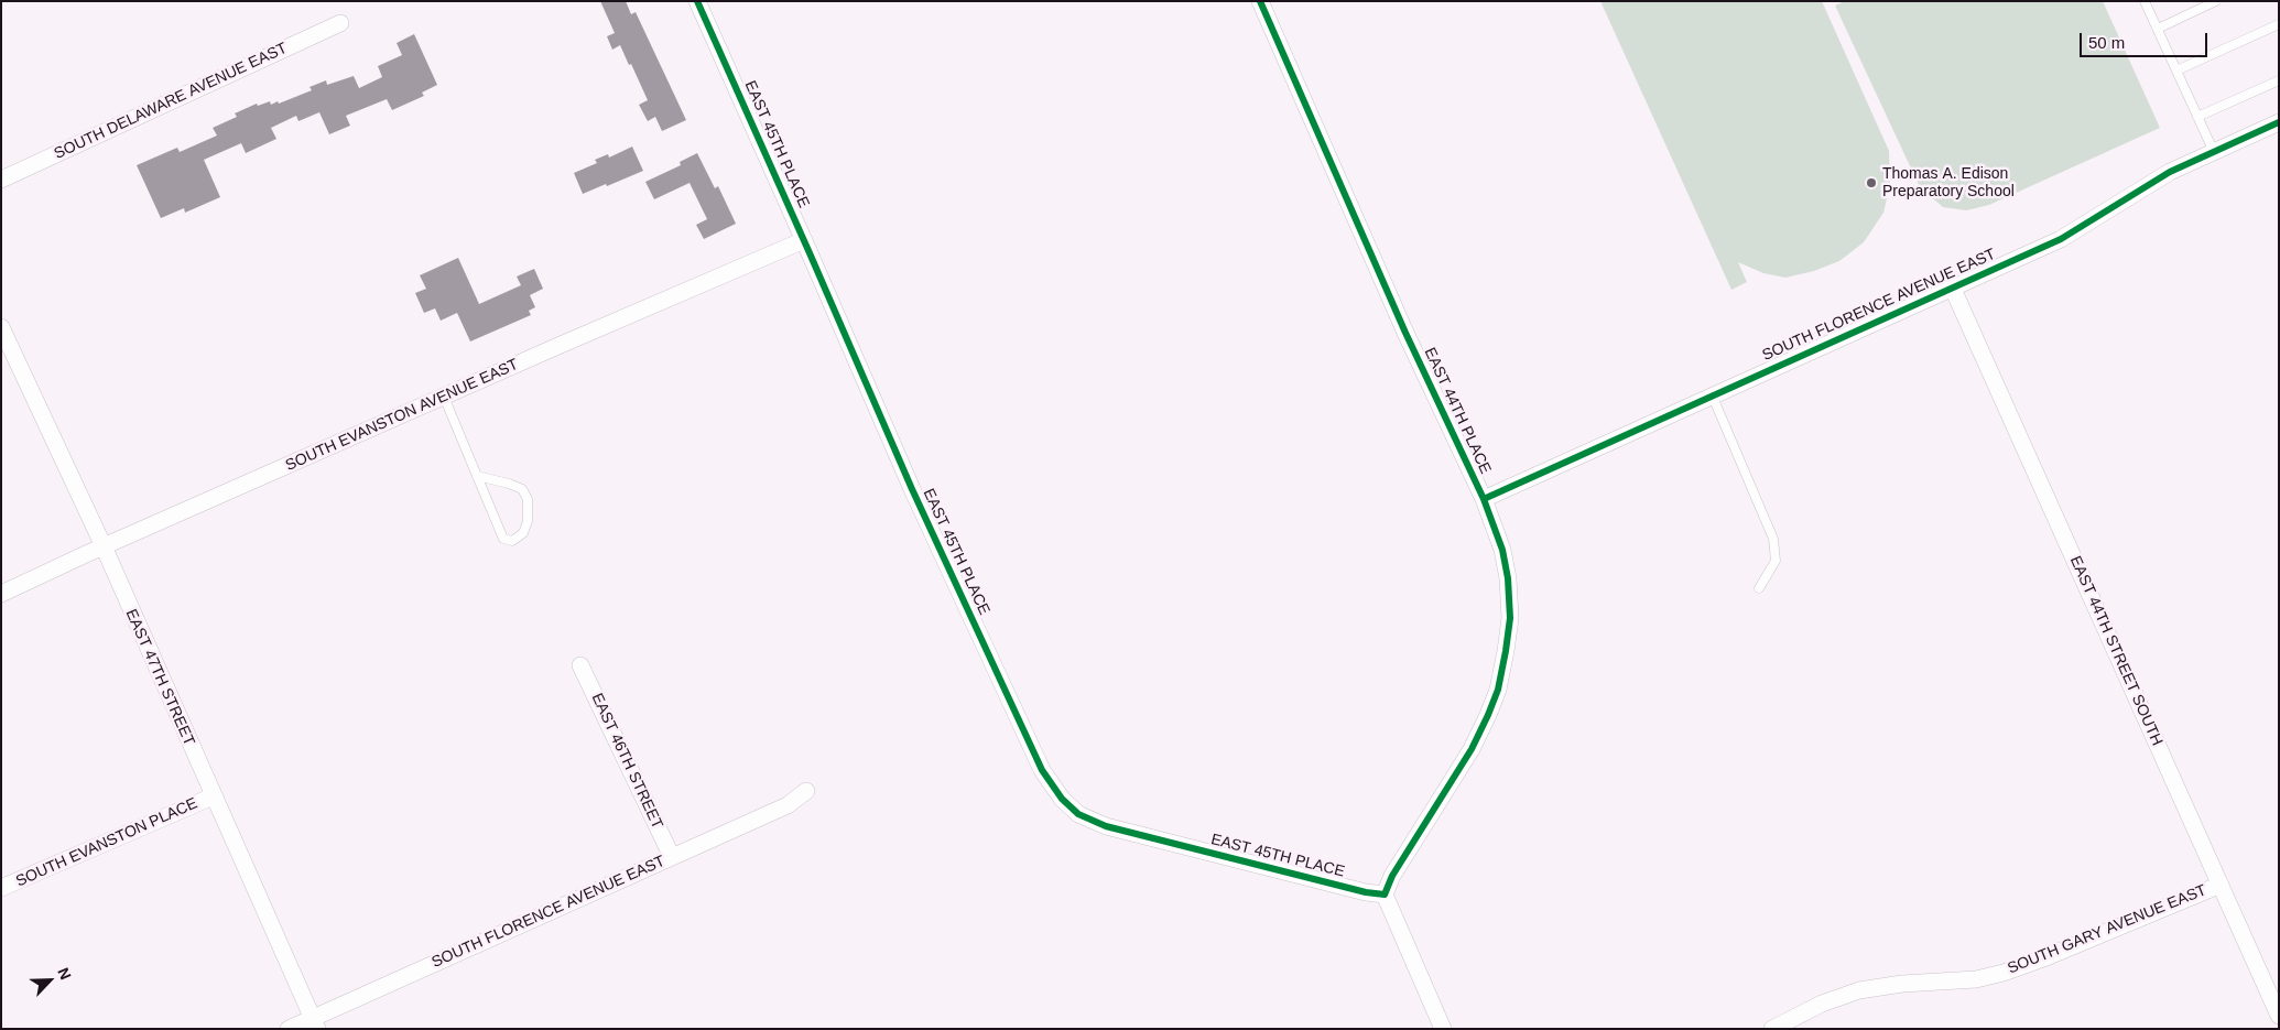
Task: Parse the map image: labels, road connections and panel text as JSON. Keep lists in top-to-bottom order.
{
  "streets": {
    "street": [
      "SOUTH DELAWARE AVENUE EAST",
      "EAST 45TH PLACE",
      "SOUTH FLORENCE AVENUE EAST",
      "EAST 44TH PLACE",
      "SOUTH EVANSTON AVENUE EAST",
      "EAST 44TH STREET SOUTH",
      "EAST 47TH STREET",
      "EAST 46TH STREET",
      "SOUTH EVANSTON PLACE",
      "SOUTH GARY AVENUE EAST"
    ]
  },
  "crossings": [
    ["EAST 45TH PLACE", "EAST 44TH PLACE"],
    ["EAST 45TH PLACE", "SOUTH EVANSTON AVENUE EAST"],
    ["SOUTH FLORENCE AVENUE EAST", "EAST 44TH PLACE"],
    ["SOUTH FLORENCE AVENUE EAST", "EAST 44TH STREET SOUTH"],
    ["SOUTH FLORENCE AVENUE EAST", "EAST 47TH STREET"],
    ["SOUTH FLORENCE AVENUE EAST", "EAST 46TH STREET"],
    ["SOUTH EVANSTON AVENUE EAST", "EAST 47TH STREET"],
    ["EAST 44TH STREET SOUTH", "SOUTH GARY AVENUE EAST"],
    ["EAST 47TH STREET", "SOUTH EVANSTON PLACE"]
  ],
  "places": ["Thomas A. Edison Preparatory School"],
  "scale_bar": "50 m",
  "north": "top right"
}
